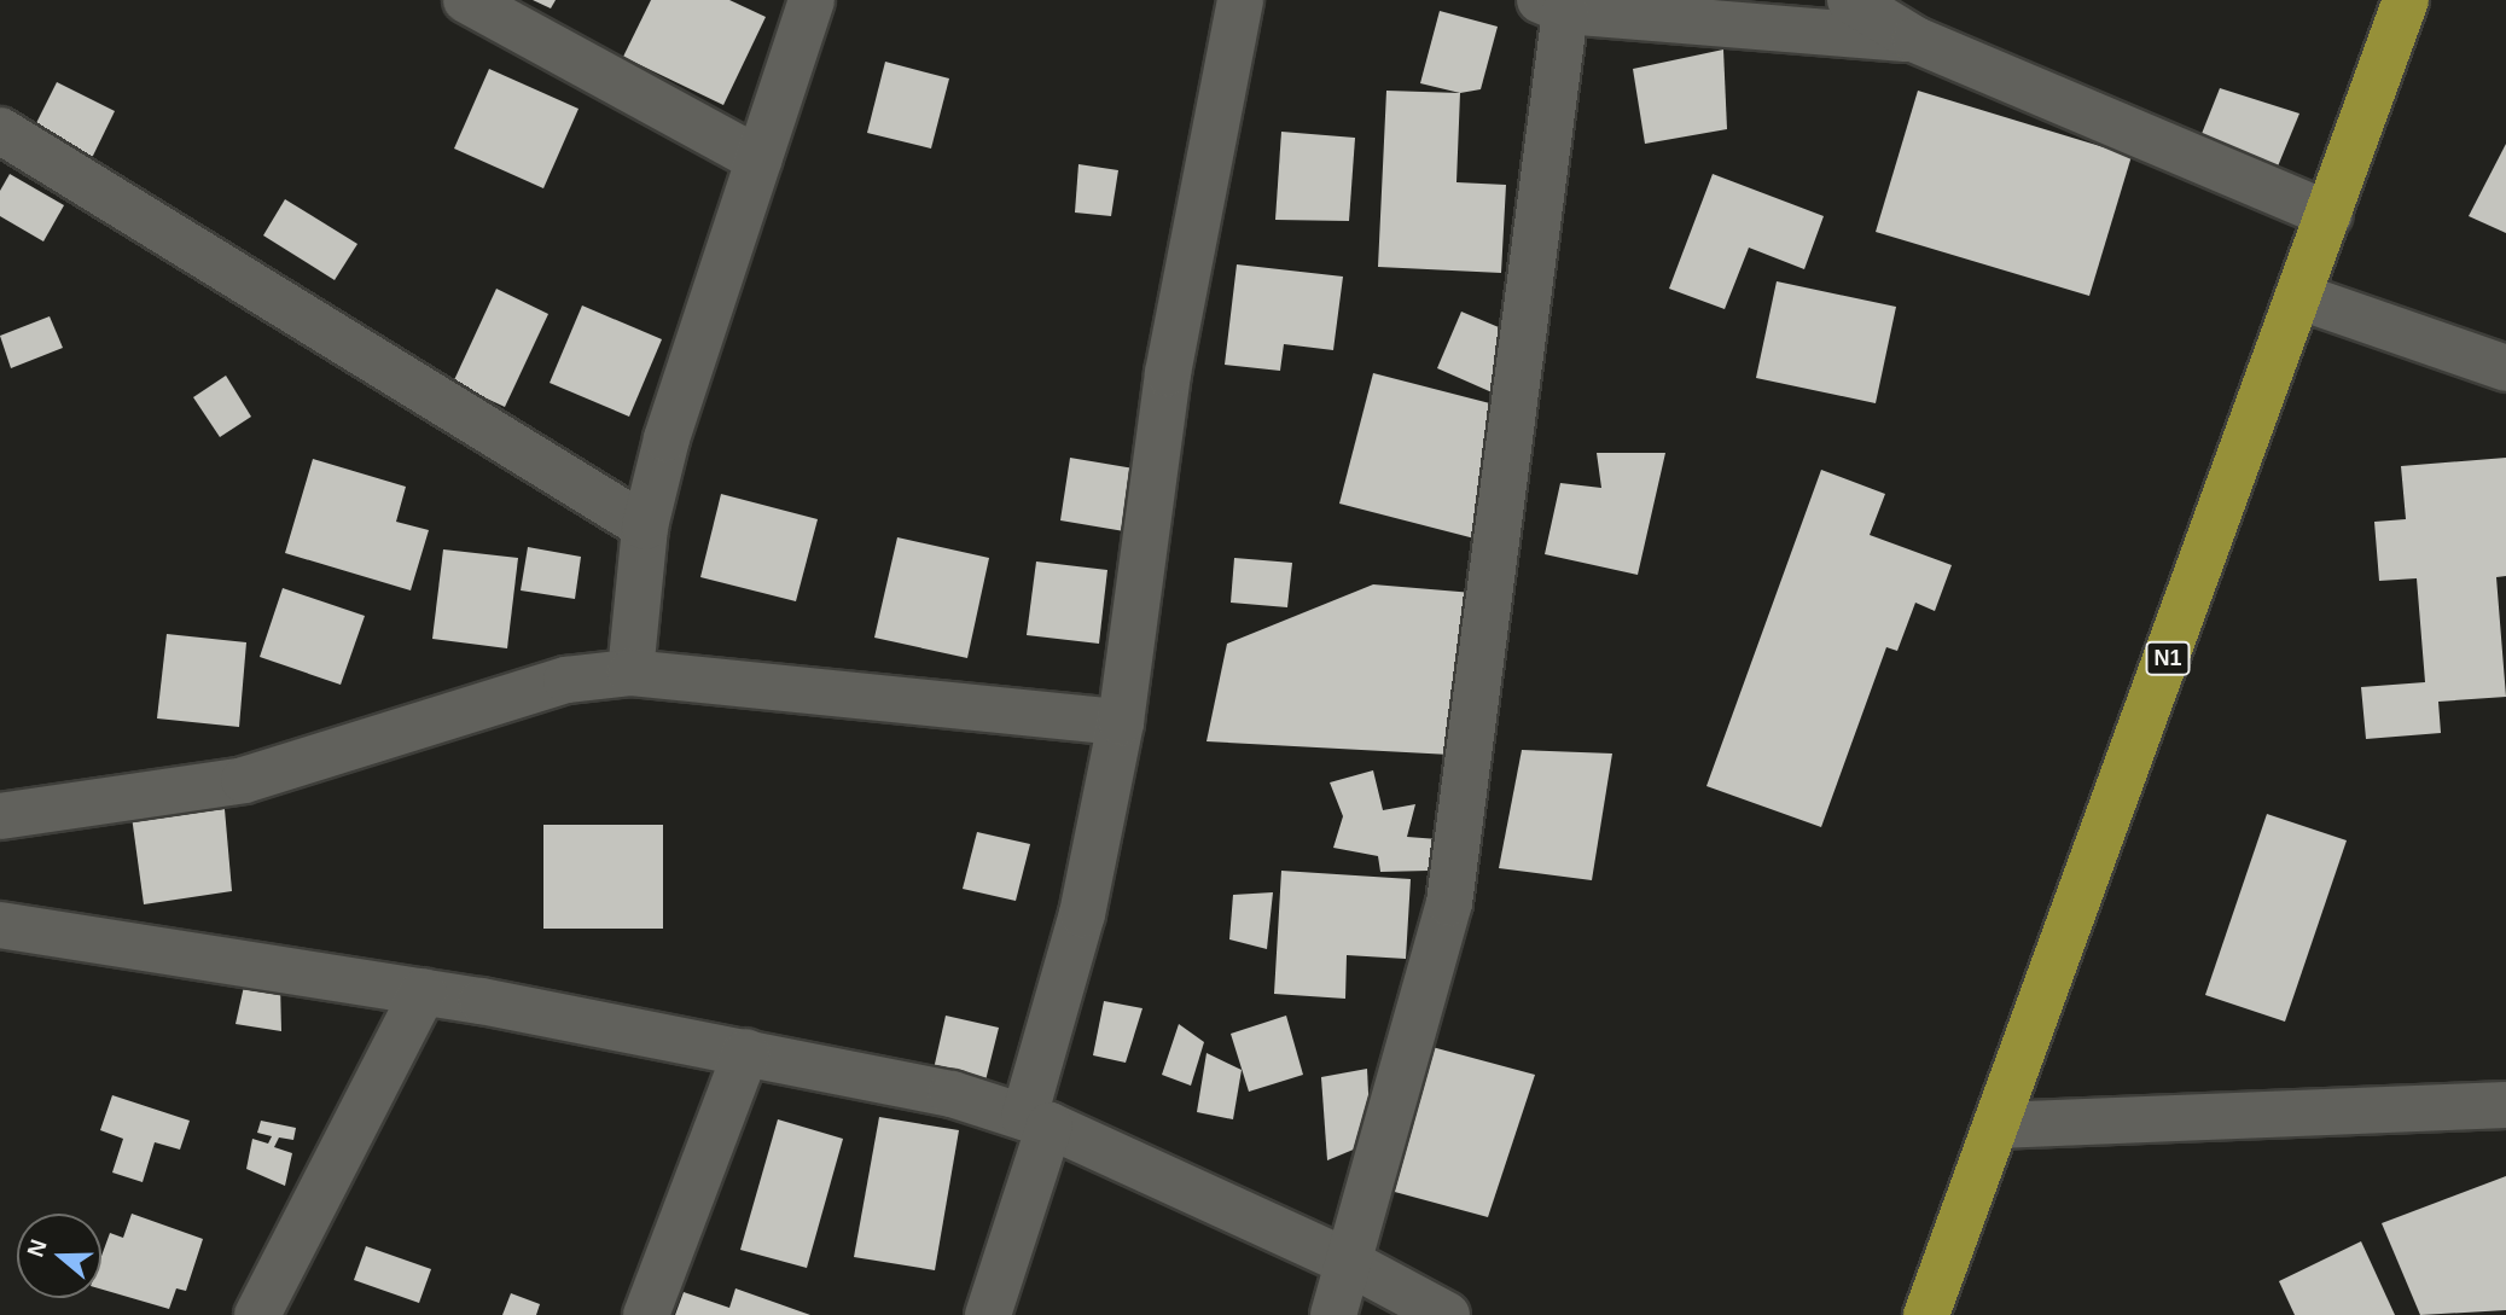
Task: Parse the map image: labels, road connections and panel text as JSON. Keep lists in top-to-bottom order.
{
  "streets": {
    "highway": ["N1"]
  },
  "north": "left"
}
